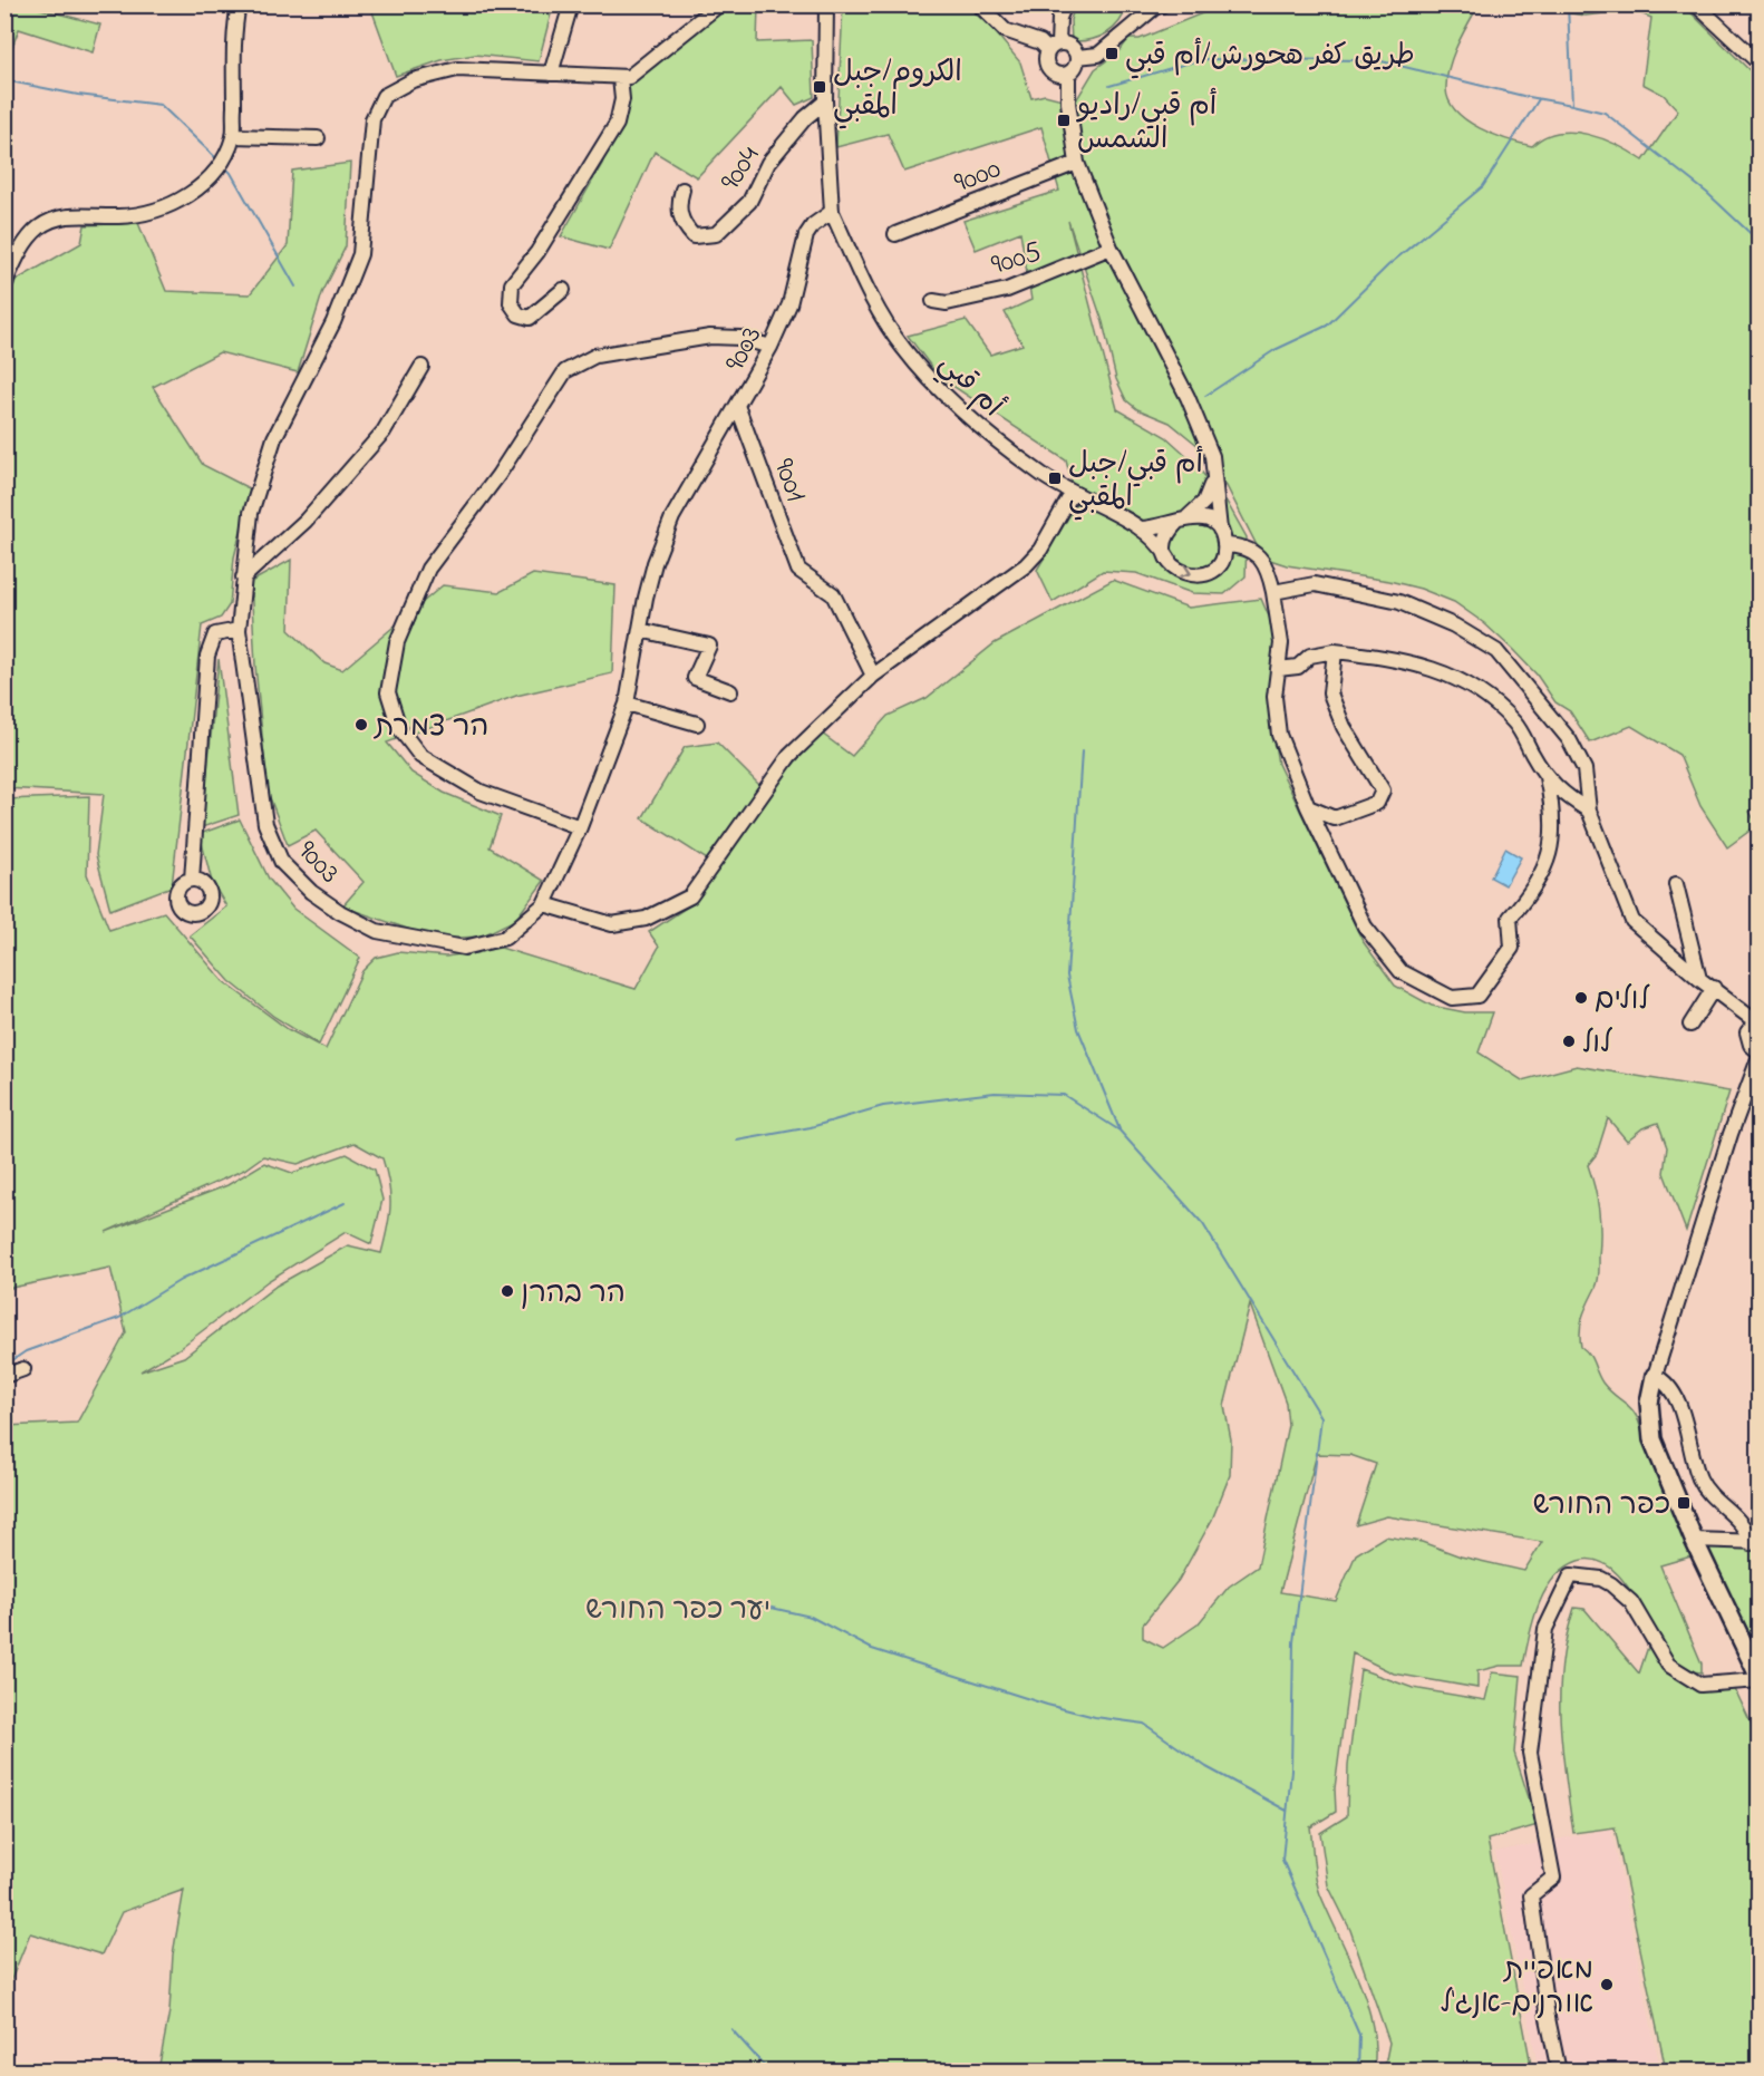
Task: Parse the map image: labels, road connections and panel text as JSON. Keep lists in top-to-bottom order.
{
  "streets": {
    "street": [
      "9004",
      "9000",
      "9005",
      "9003",
      "أم قبي",
      "9001"
    ]
  },
  "crossings": [
    ["9003", "أم قبي"],
    ["9003", "9001"]
  ],
  "parks": ["יער כפר החורש"],
  "places": {
    "transit": [
      "طريق كفر هحورش/أم قبي",
      "الكروم/جبل المقبي",
      "أم قبي/راديو الشمس",
      "أم قبي/جبل المقبي",
      "כפר החורש"
    ],
    "other": [
      "הר צמרת",
      "לולים",
      "לול",
      "הר בהרן",
      "מאפיית אורנים-אנג'ל"
    ]
  }
}
